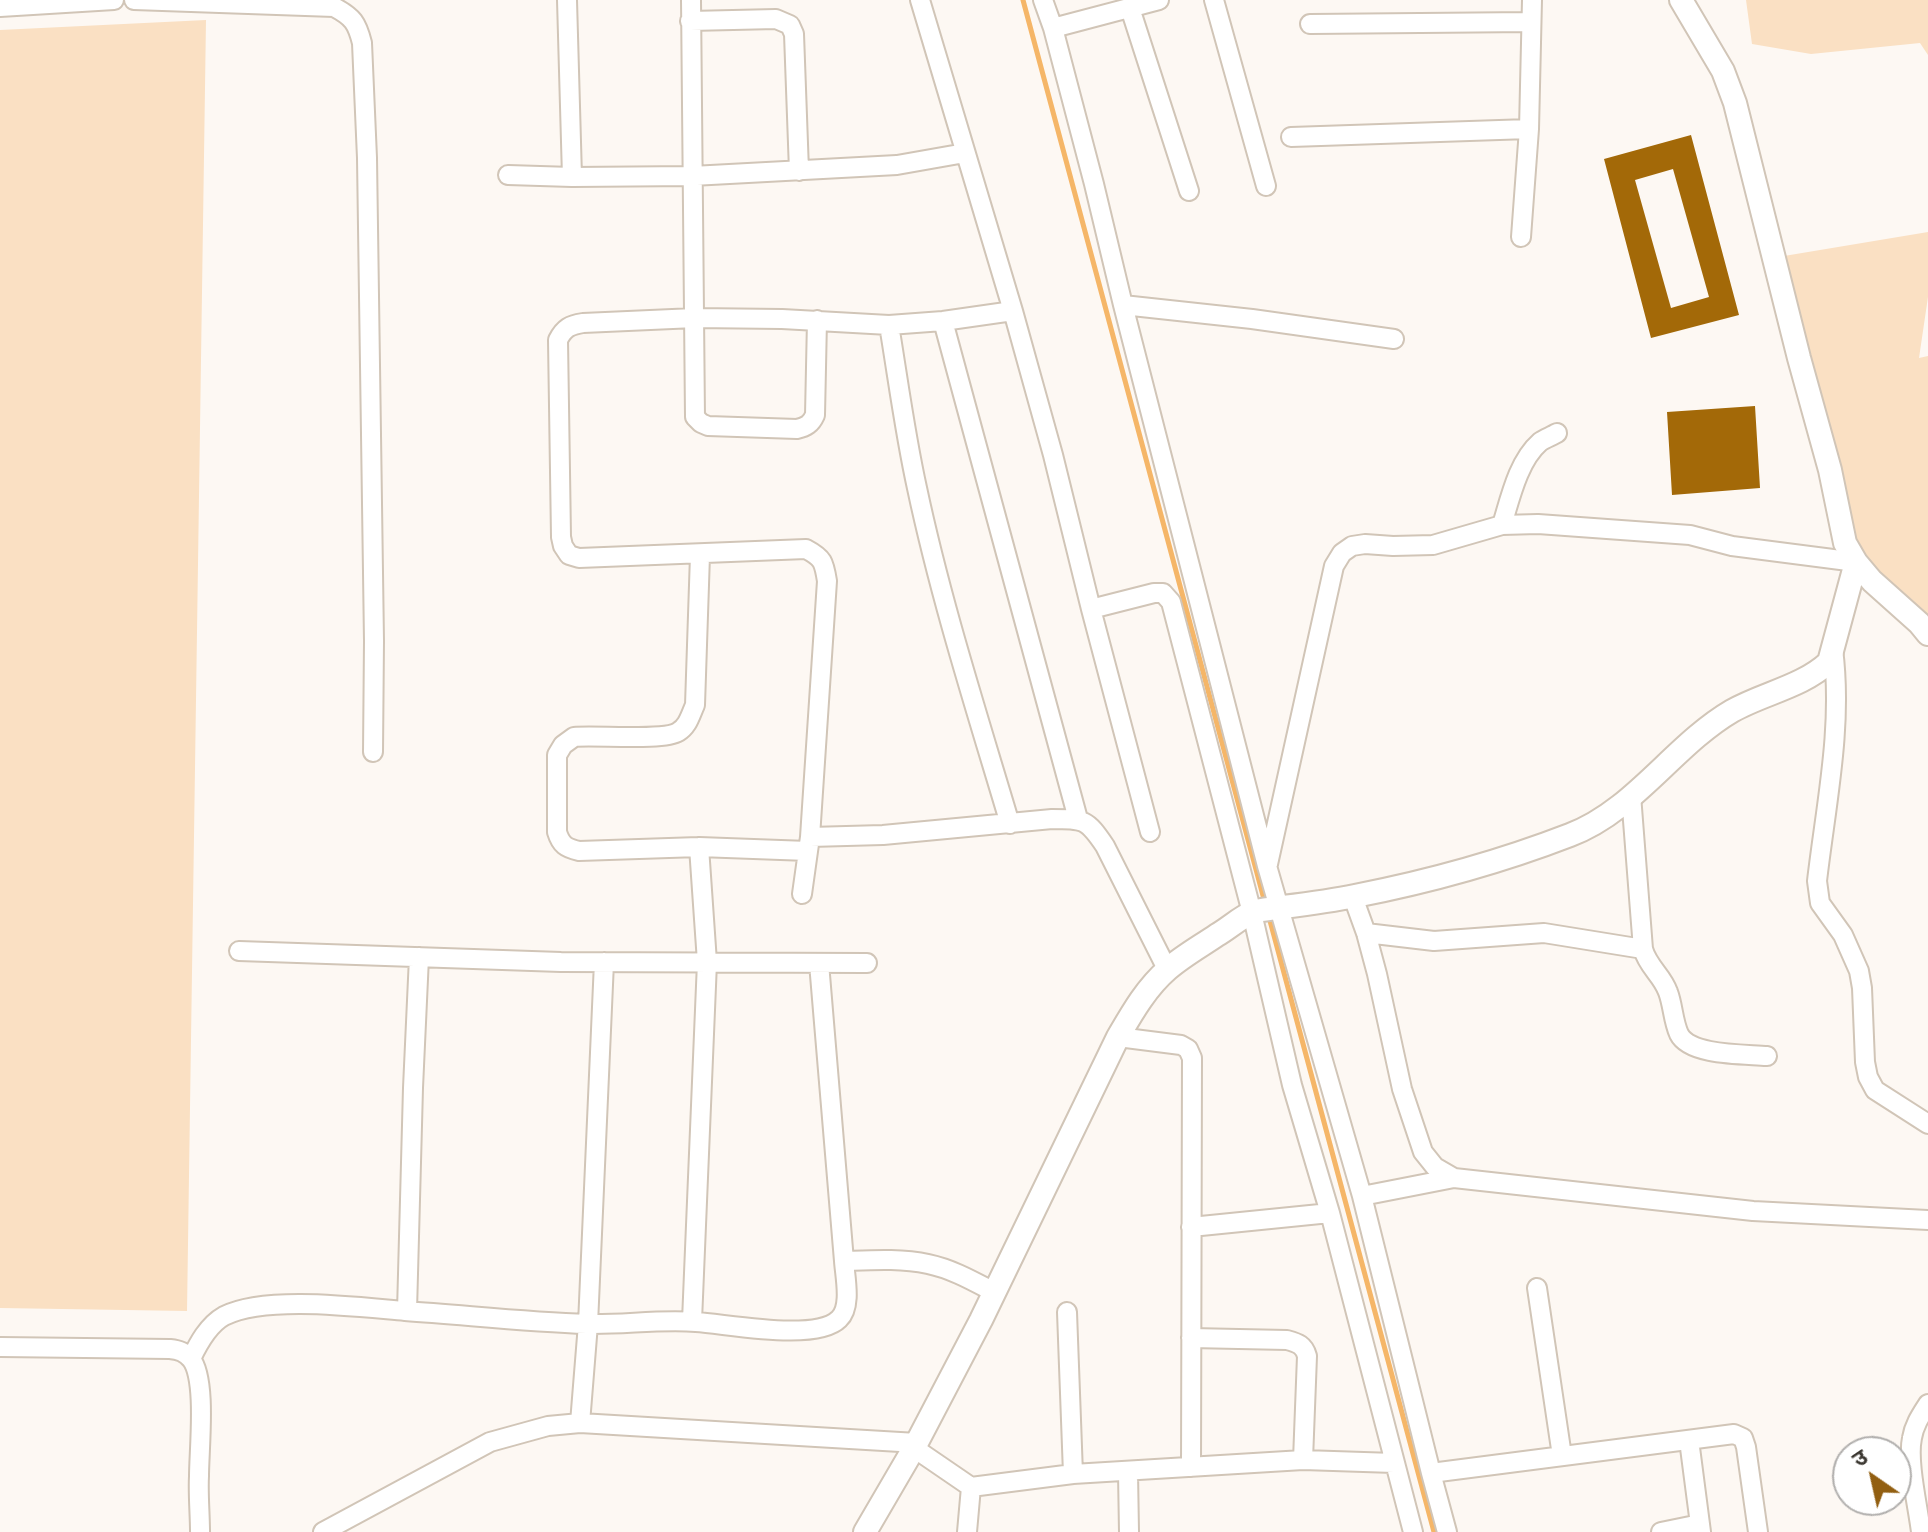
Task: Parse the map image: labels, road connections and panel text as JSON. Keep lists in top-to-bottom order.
{
  "north": "top left"
}
